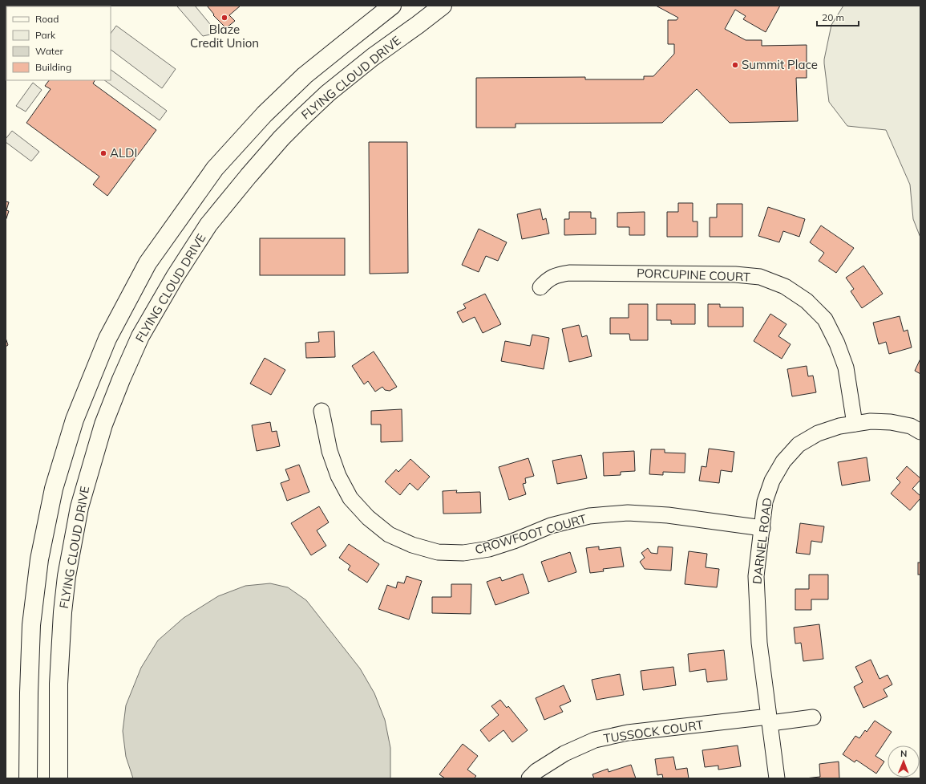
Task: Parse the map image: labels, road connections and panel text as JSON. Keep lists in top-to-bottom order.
{
  "streets": {
    "main road": ["FLYING CLOUD DRIVE"],
    "street": [
      "PORCUPINE COURT",
      "CROWFOOT COURT",
      "DARNEL ROAD",
      "TUSSOCK COURT"
    ]
  },
  "crossings": [
    ["PORCUPINE COURT", "DARNEL ROAD"],
    ["CROWFOOT COURT", "DARNEL ROAD"],
    ["DARNEL ROAD", "TUSSOCK COURT"]
  ],
  "places": ["Blaze Credit Union", "Summit Place", "ALDI"],
  "legend": [
    "Road",
    "Park",
    "Water",
    "Building"
  ],
  "scale_bar": "20 m",
  "north": "top"
}
